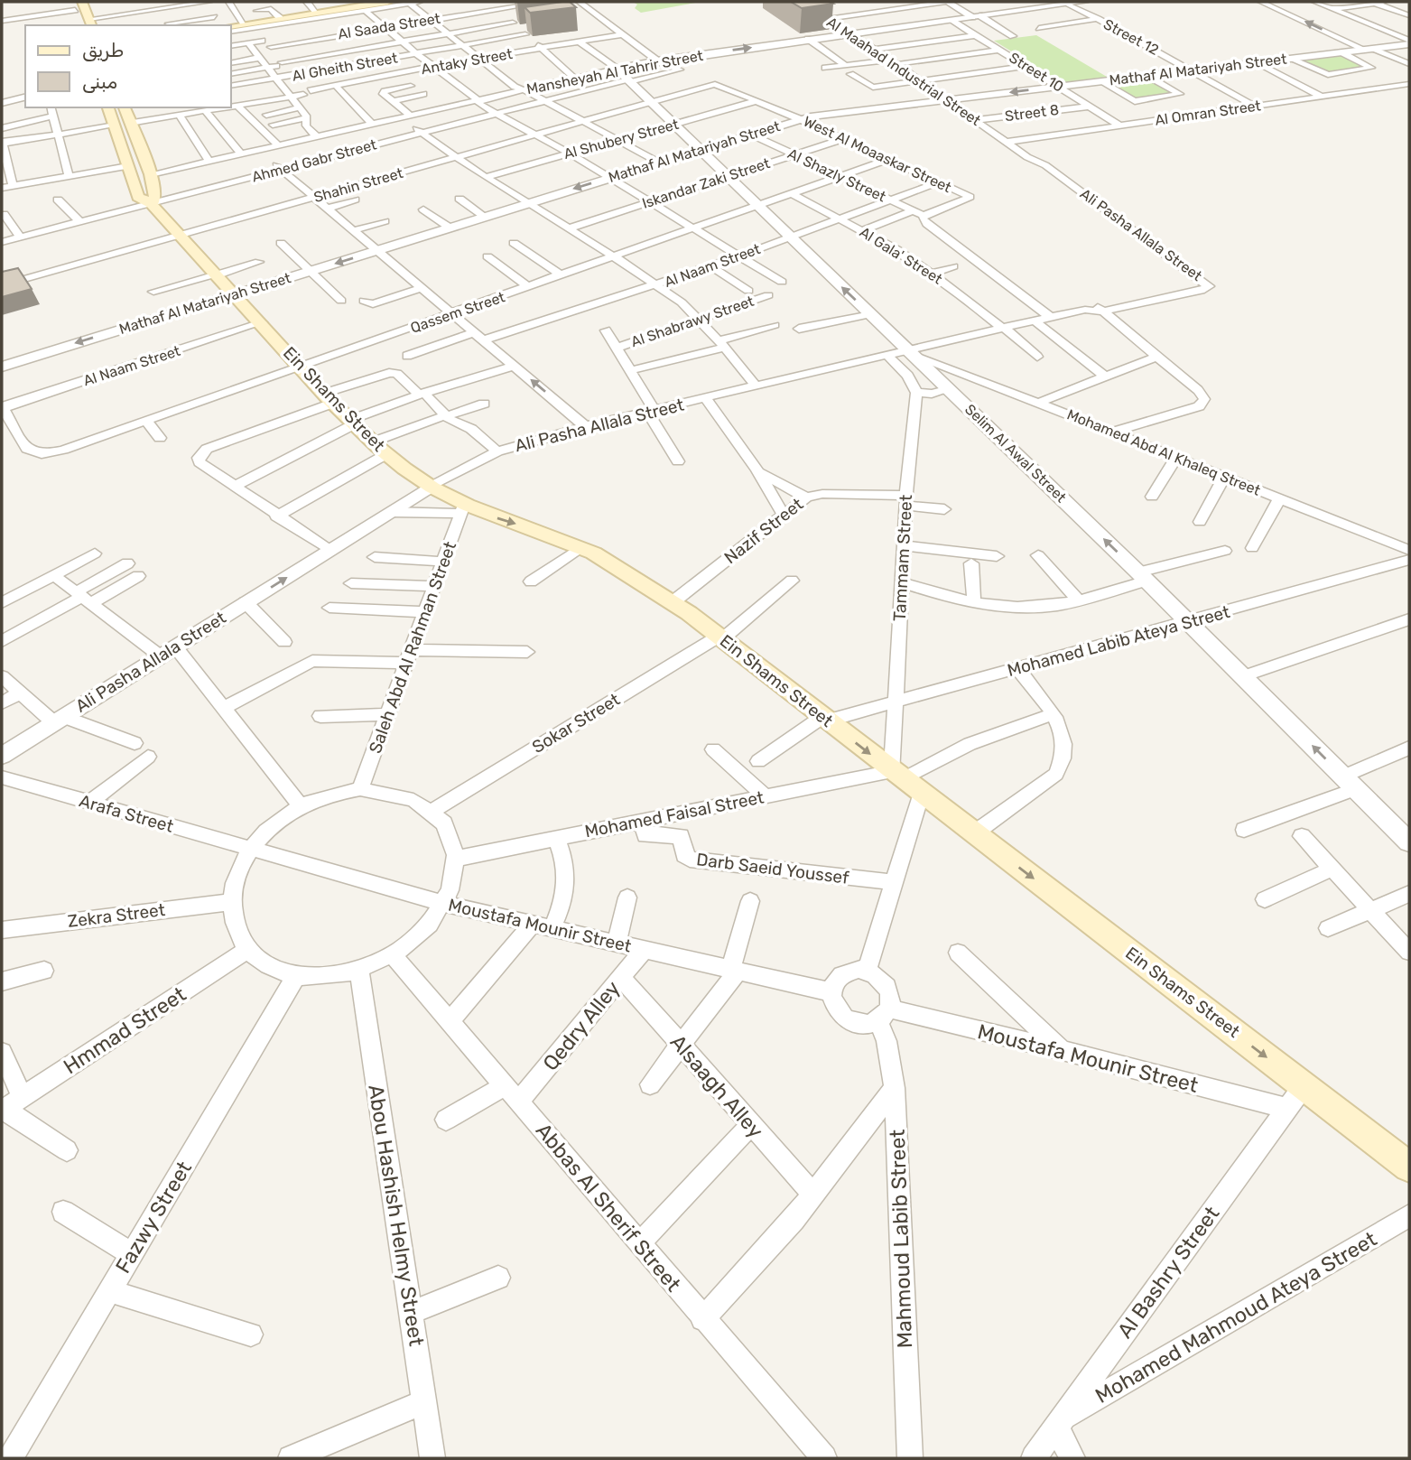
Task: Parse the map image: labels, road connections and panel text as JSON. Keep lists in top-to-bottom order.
{
  "streets": {
    "main road": ["Ein Shams Street"],
    "street": [
      "Al Saada Street",
      "Street 12",
      "Antaky Street",
      "Al Gheith Street",
      "Mathaf Al Matariyah Street",
      "Al Maahad Industrial Street",
      "Mansheyah Al Tahrir Street",
      "Street 10",
      "Street 8",
      "Al Omran Street",
      "Al Shubery Street",
      "West Al Moaaskar Street",
      "Ahmed Gabr Street",
      "Al Shazly Street",
      "Iskandar Zaki Street",
      "Shahin Street",
      "Ali Pasha Allala Street",
      "Al Gala' Street",
      "Al Naam Street",
      "Qassem Street",
      "Al Shabrawy Street",
      "Mohamed Abd Al Khaleq Street",
      "Selim Al Awal Street",
      "Nazif Street",
      "Tammam Street",
      "Mohamed Labib Ateya Street",
      "Saleh Abd Al Rahman Street",
      "Sokar Street",
      "Arafa Street",
      "Mohamed Faisal Street",
      "Darb Saeid Youssef",
      "Zekra Street",
      "Moustafa Mounir Street",
      "Qedry Alley",
      "Hmmad Street",
      "Alsaagh Alley",
      "Abbas Al Sherif Street",
      "Abou Hashish Helmy Street",
      "Fazwy Street",
      "Mahmoud Labib Street",
      "Al Bashry Street",
      "Mohamed Mahmoud Ateya Street"
    ]
  },
  "crossings": [
    ["Street 12", "Mathaf Al Matariyah Street"],
    ["Street 12", "Mansheyah Al Tahrir Street"],
    ["Street 12", "Al Omran Street"],
    ["Mathaf Al Matariyah Street", "Al Maahad Industrial Street"],
    ["Mathaf Al Matariyah Street", "Street 10"],
    ["Mathaf Al Matariyah Street", "West Al Moaaskar Street"],
    ["Mathaf Al Matariyah Street", "Al Shazly Street"],
    ["Mathaf Al Matariyah Street", "Ein Shams Street"],
    ["Mathaf Al Matariyah Street", "Selim Al Awal Street"],
    ["Al Maahad Industrial Street", "Mansheyah Al Tahrir Street"],
    ["Al Maahad Industrial Street", "Street 8"],
    ["Al Maahad Industrial Street", "Al Omran Street"],
    ["Al Maahad Industrial Street", "Ali Pasha Allala Street"],
    ["Mansheyah Al Tahrir Street", "Street 10"],
    ["Mansheyah Al Tahrir Street", "Ahmed Gabr Street"],
    ["Mansheyah Al Tahrir Street", "Selim Al Awal Street"],
    ["Street 10", "Street 8"],
    ["Street 10", "Al Omran Street"],
    ["Al Omran Street", "Ali Pasha Allala Street"],
    ["Al Shubery Street", "West Al Moaaskar Street"],
    ["Al Shubery Street", "Selim Al Awal Street"],
    ["West Al Moaaskar Street", "Al Shazly Street"],
    ["West Al Moaaskar Street", "Iskandar Zaki Street"],
    ["West Al Moaaskar Street", "Shahin Street"],
    ["West Al Moaaskar Street", "Al Naam Street"],
    ["West Al Moaaskar Street", "Qassem Street"],
    ["Ahmed Gabr Street", "Ein Shams Street"],
    ["Ahmed Gabr Street", "Selim Al Awal Street"],
    ["Al Shazly Street", "Iskandar Zaki Street"],
    ["Al Shazly Street", "Al Naam Street"],
    ["Al Shazly Street", "Qassem Street"],
    ["Iskandar Zaki Street", "Selim Al Awal Street"],
    ["Shahin Street", "Ein Shams Street"],
    ["Shahin Street", "Selim Al Awal Street"],
    ["Ali Pasha Allala Street", "Al Gala' Street"],
    ["Ali Pasha Allala Street", "Ein Shams Street"],
    ["Ali Pasha Allala Street", "Mohamed Abd Al Khaleq Street"],
    ["Ali Pasha Allala Street", "Selim Al Awal Street"],
    ["Al Gala' Street", "Al Naam Street"],
    ["Al Gala' Street", "Qassem Street"],
    ["Al Naam Street", "Qassem Street"],
    ["Al Naam Street", "Ein Shams Street"],
    ["Al Naam Street", "Selim Al Awal Street"],
    ["Qassem Street", "Ein Shams Street"],
    ["Qassem Street", "Selim Al Awal Street"],
    ["Ein Shams Street", "Nazif Street"],
    ["Ein Shams Street", "Tammam Street"],
    ["Ein Shams Street", "Mohamed Labib Ateya Street"],
    ["Ein Shams Street", "Saleh Abd Al Rahman Street"],
    ["Ein Shams Street", "Sokar Street"],
    ["Ein Shams Street", "Mohamed Faisal Street"],
    ["Ein Shams Street", "Al Bashry Street"],
    ["Mohamed Abd Al Khaleq Street", "Selim Al Awal Street"],
    ["Selim Al Awal Street", "Mohamed Labib Ateya Street"],
    ["Nazif Street", "Tammam Street"],
    ["Tammam Street", "Mohamed Labib Ateya Street"],
    ["Tammam Street", "Mohamed Faisal Street"],
    ["Arafa Street", "Moustafa Mounir Street"],
    ["Mohamed Faisal Street", "Darb Saeid Youssef"],
    ["Moustafa Mounir Street", "Qedry Alley"],
    ["Moustafa Mounir Street", "Mahmoud Labib Street"],
    ["Moustafa Mounir Street", "Al Bashry Street"],
    ["Qedry Alley", "Alsaagh Alley"],
    ["Qedry Alley", "Abbas Al Sherif Street"],
    ["Al Bashry Street", "Mohamed Mahmoud Ateya Street"]
  ],
  "one_way": ["Ein Shams Street"],
  "legend": ["طريق", "مبنى"]
}
